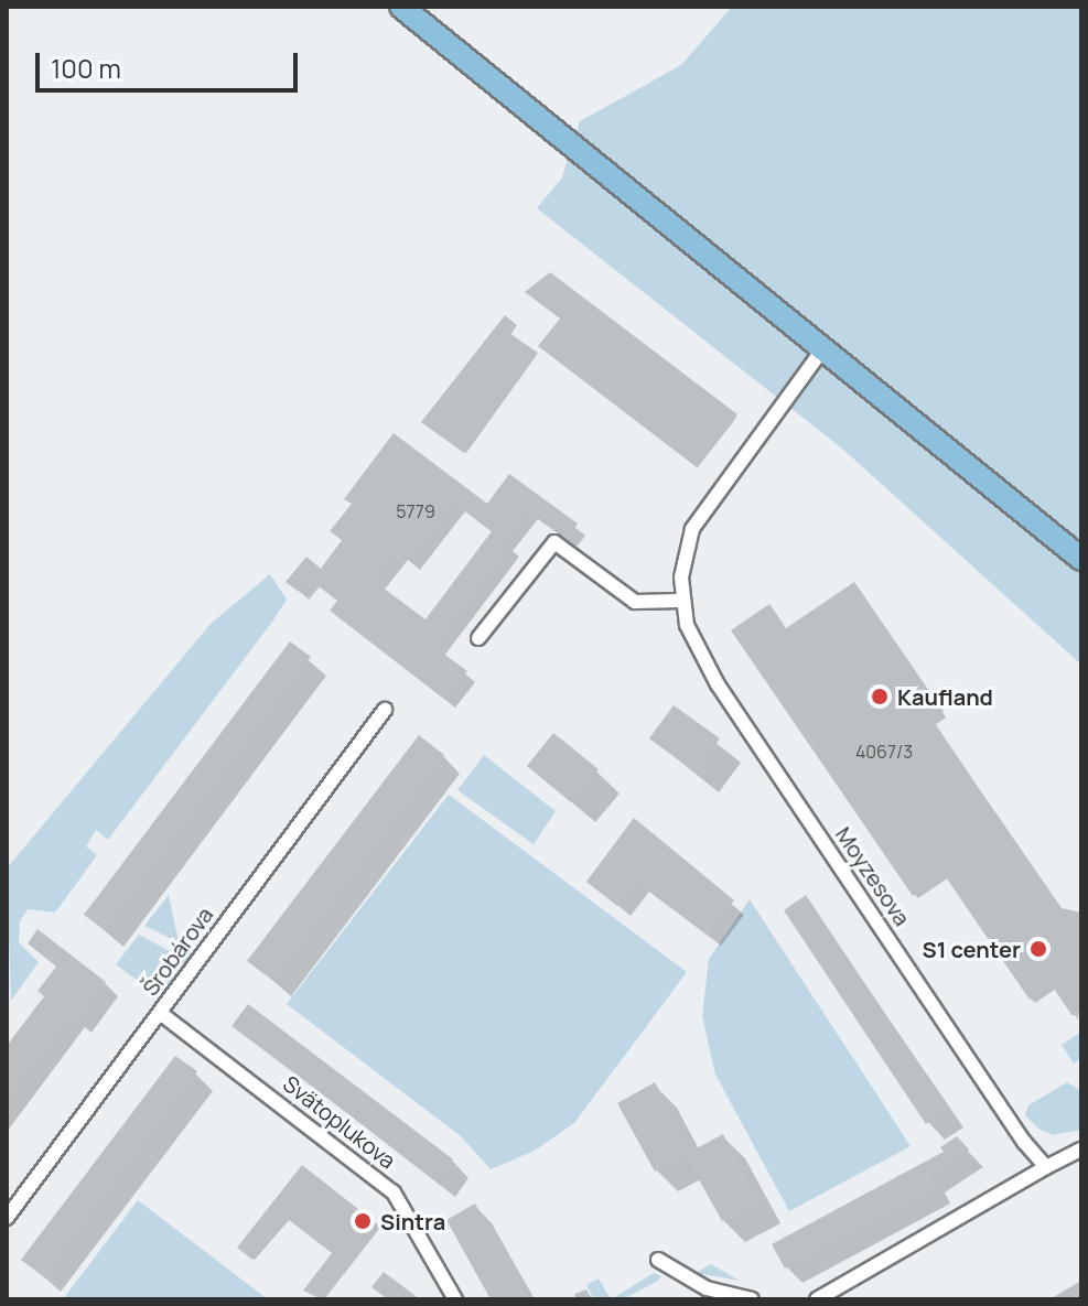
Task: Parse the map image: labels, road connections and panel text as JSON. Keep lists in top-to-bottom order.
{
  "streets": {
    "street": ["Moyzesova", "Šrobárova", "Svätoplukova"]
  },
  "crossings": [
    ["Šrobárova", "Svätoplukova"]
  ],
  "places": ["Kaufland", "S1 center", "Sintra"],
  "house_numbers": ["5779", "4067/3"],
  "scale_bar": "100 m"
}
